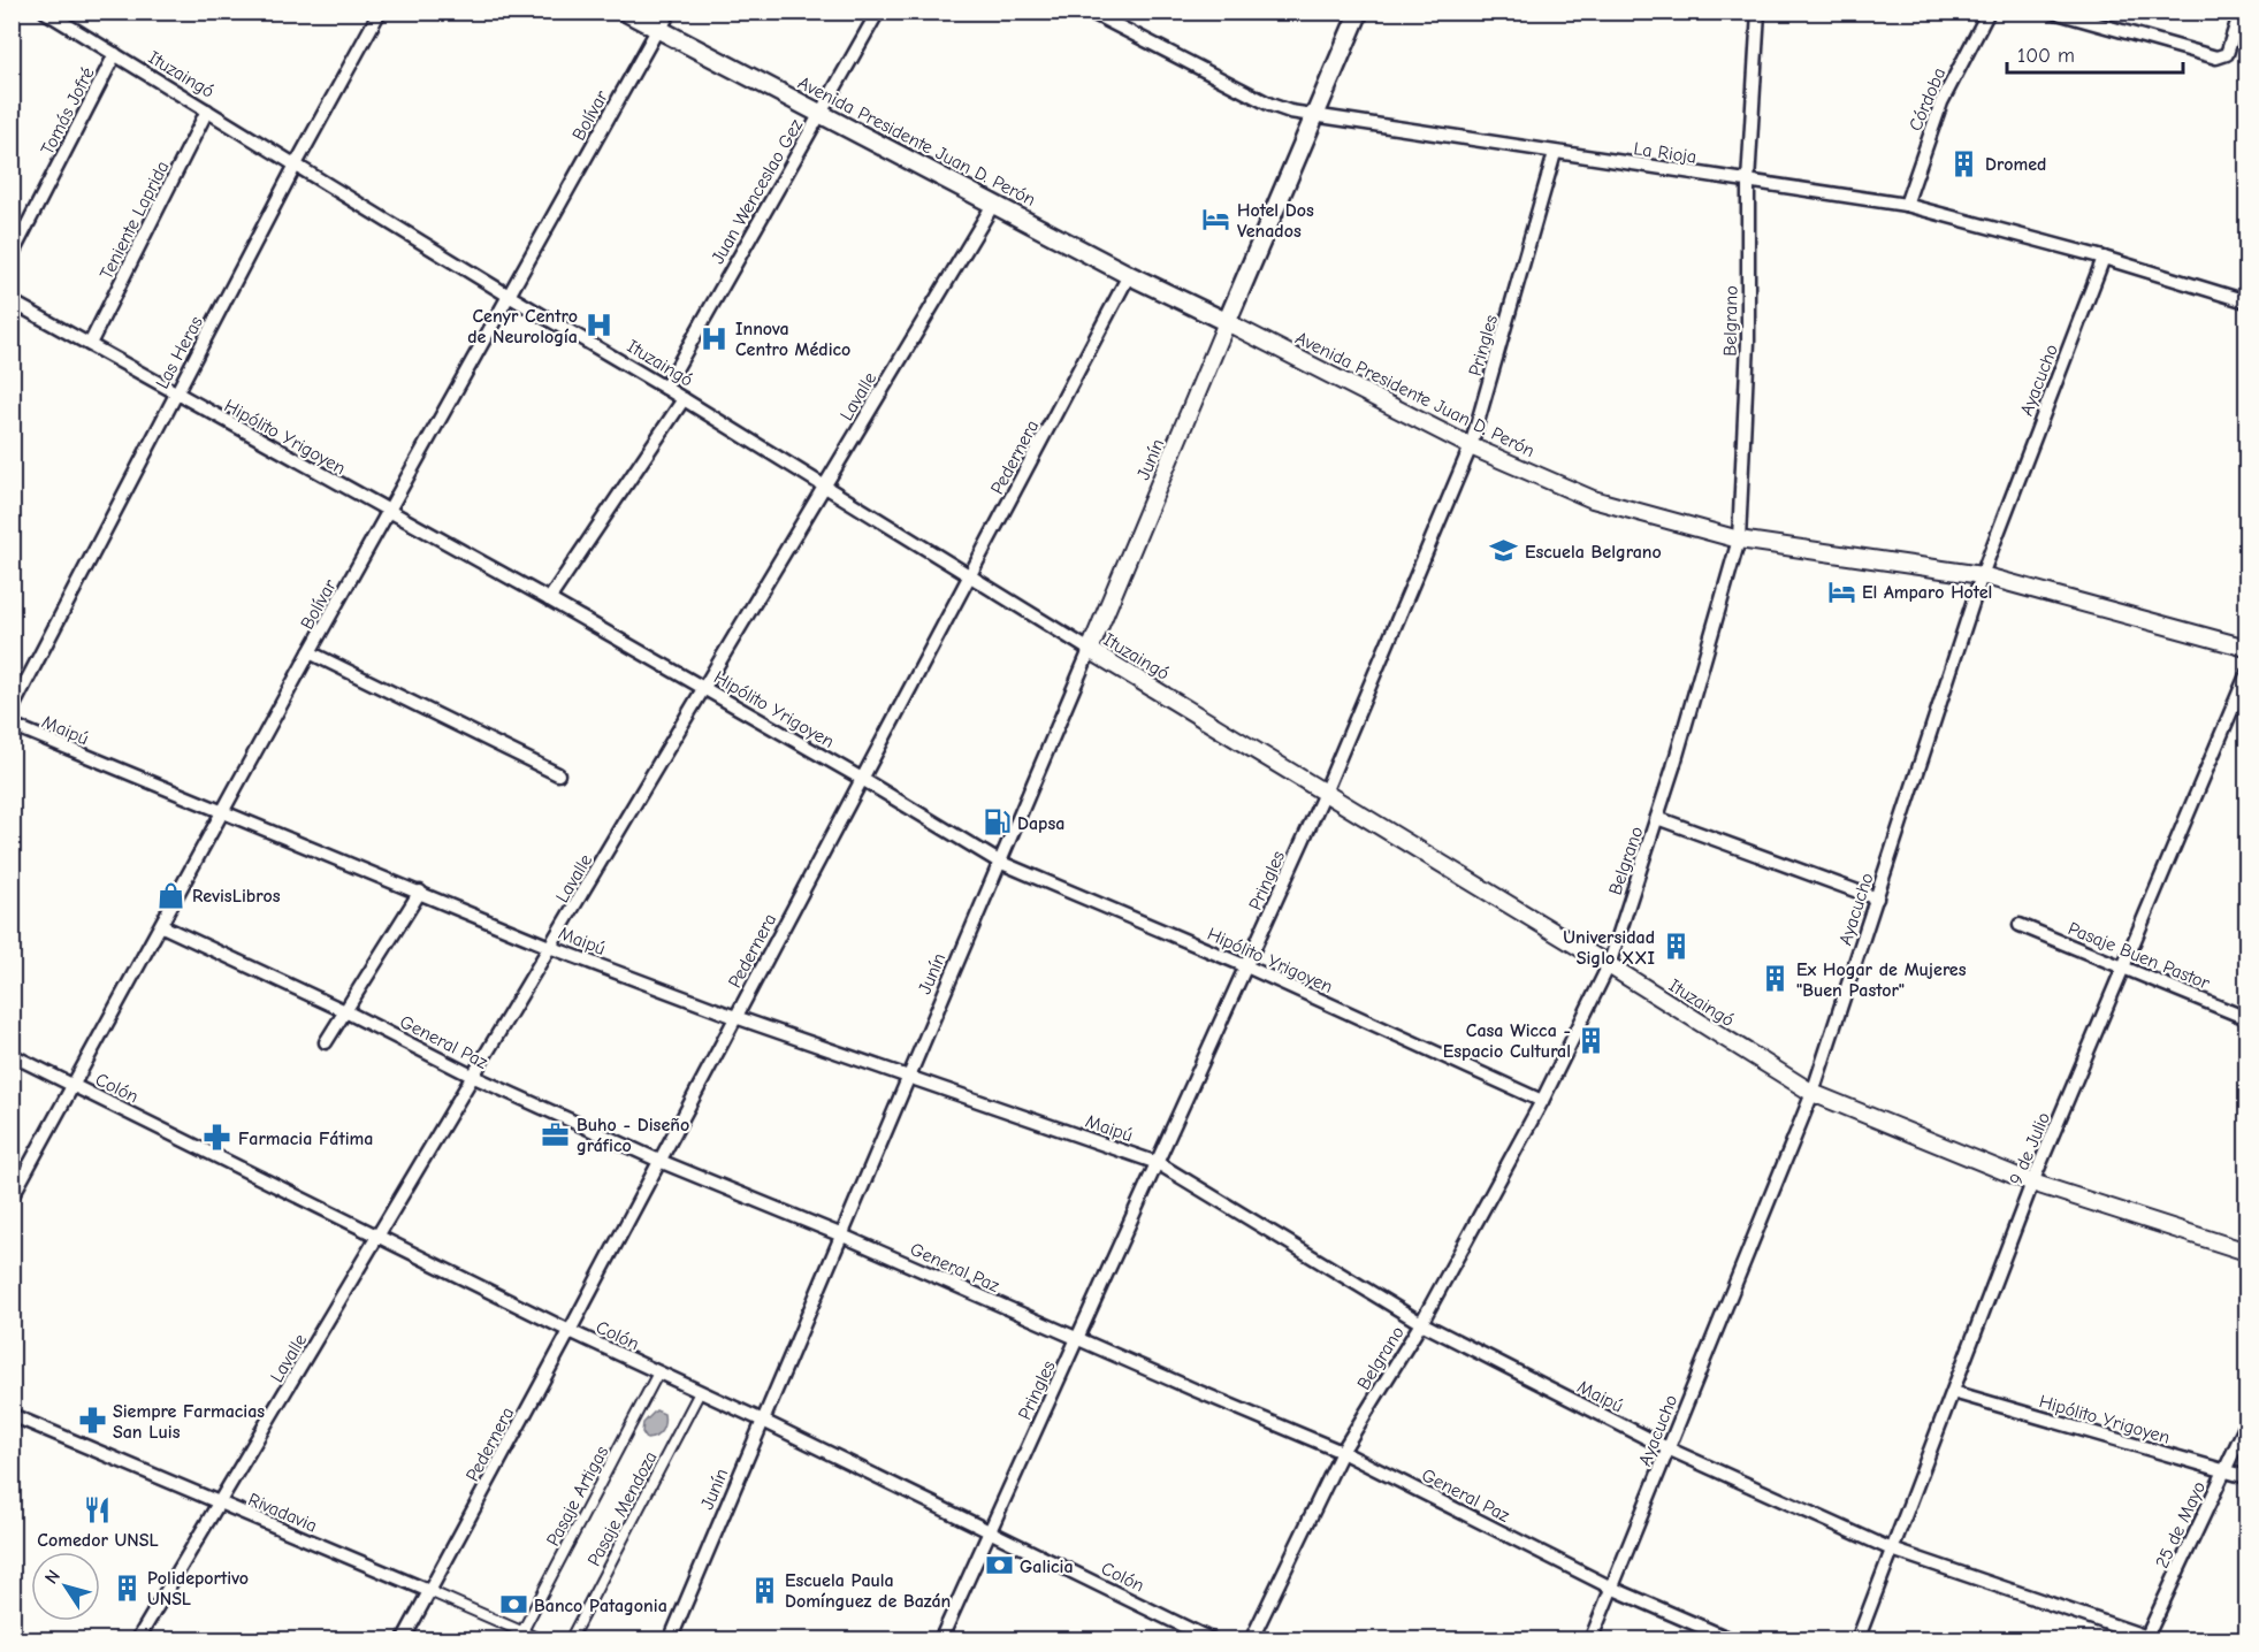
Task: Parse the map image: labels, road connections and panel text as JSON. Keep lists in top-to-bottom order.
{
  "streets": {
    "main road": ["Avenida Presidente Juan D. Perón"],
    "street": [
      "Ituzaingó",
      "Córdoba",
      "Tomás Jofré",
      "Bolívar",
      "La Rioja",
      "Juan Wenceslao Gez",
      "Teniente Laprida",
      "Belgrano",
      "Pringles",
      "Las Heras",
      "Ayacucho",
      "Lavalle",
      "Hipólito Yrigoyen",
      "Pedernera",
      "Junín",
      "Maipú",
      "Pasaje Buen Pastor",
      "General Paz",
      "Colón",
      "9 de Julio",
      "Pasaje Artigas",
      "Pasaje Mendoza",
      "Rivadavia",
      "25 de Mayo"
    ]
  },
  "crossings": [
    ["Ituzaingó", "Tomás Jofré"],
    ["Ituzaingó", "Bolívar"],
    ["Ituzaingó", "Juan Wenceslao Gez"],
    ["Ituzaingó", "Teniente Laprida"],
    ["Ituzaingó", "Belgrano"],
    ["Ituzaingó", "Pringles"],
    ["Ituzaingó", "Las Heras"],
    ["Ituzaingó", "Ayacucho"],
    ["Ituzaingó", "Lavalle"],
    ["Ituzaingó", "Pedernera"],
    ["Ituzaingó", "Junín"],
    ["Ituzaingó", "9 de Julio"],
    ["Córdoba", "La Rioja"],
    ["Bolívar", "Avenida Presidente Juan D. Perón"],
    ["Bolívar", "Hipólito Yrigoyen"],
    ["Bolívar", "Maipú"],
    ["Bolívar", "General Paz"],
    ["Bolívar", "Colón"],
    ["Avenida Presidente Juan D. Perón", "Juan Wenceslao Gez"],
    ["Avenida Presidente Juan D. Perón", "Belgrano"],
    ["Avenida Presidente Juan D. Perón", "Pringles"],
    ["Avenida Presidente Juan D. Perón", "Ayacucho"],
    ["Avenida Presidente Juan D. Perón", "Lavalle"],
    ["Avenida Presidente Juan D. Perón", "Pedernera"],
    ["Avenida Presidente Juan D. Perón", "Junín"],
    ["La Rioja", "Belgrano"],
    ["La Rioja", "Pringles"],
    ["La Rioja", "Ayacucho"],
    ["Teniente Laprida", "Hipólito Yrigoyen"],
    ["Belgrano", "Hipólito Yrigoyen"],
    ["Belgrano", "Maipú"],
    ["Belgrano", "General Paz"],
    ["Pringles", "Hipólito Yrigoyen"],
    ["Pringles", "Maipú"],
    ["Pringles", "General Paz"],
    ["Pringles", "Colón"],
    ["Las Heras", "Hipólito Yrigoyen"],
    ["Ayacucho", "Maipú"],
    ["Ayacucho", "General Paz"],
    ["Lavalle", "Hipólito Yrigoyen"],
    ["Lavalle", "Maipú"],
    ["Lavalle", "General Paz"],
    ["Lavalle", "Colón"],
    ["Lavalle", "Rivadavia"],
    ["Hipólito Yrigoyen", "Pedernera"],
    ["Hipólito Yrigoyen", "Junín"],
    ["Hipólito Yrigoyen", "9 de Julio"],
    ["Hipólito Yrigoyen", "25 de Mayo"],
    ["Pedernera", "Maipú"],
    ["Pedernera", "General Paz"],
    ["Pedernera", "Colón"],
    ["Pedernera", "Rivadavia"],
    ["Junín", "Maipú"],
    ["Junín", "General Paz"],
    ["Junín", "Colón"],
    ["Maipú", "9 de Julio"],
    ["Maipú", "25 de Mayo"],
    ["Pasaje Buen Pastor", "9 de Julio"],
    ["Colón", "Pasaje Artigas"],
    ["Colón", "Pasaje Mendoza"],
    ["Pasaje Artigas", "Rivadavia"]
  ],
  "places": {
    "building": [
      "Dromed",
      "Universidad Siglo XXI",
      "Ex Hogar de Mujeres \"Buen Pastor\"",
      "Casa Wicca - Espacio Cultural",
      "Polideportivo UNSL",
      "Escuela Paula Domínguez de Bazán"
    ],
    "hotel": ["Hotel Dos Venados", "El Amparo Hotel"],
    "hospital": ["Cenyr Centro de Neurología", "Innova Centro Médico"],
    "school or university": ["Escuela Belgrano"],
    "fuel station": ["Dapsa"],
    "shop": ["RevisLibros"],
    "office": ["Buho - Diseño gráfico"],
    "pharmacy": ["Farmacia Fátima", "Siempre Farmacias San Luis"],
    "restaurant": ["Comedor UNSL"],
    "bank": ["Galicia", "Banco Patagonia"]
  },
  "scale_bar": "100 m",
  "north": "top left"
}
